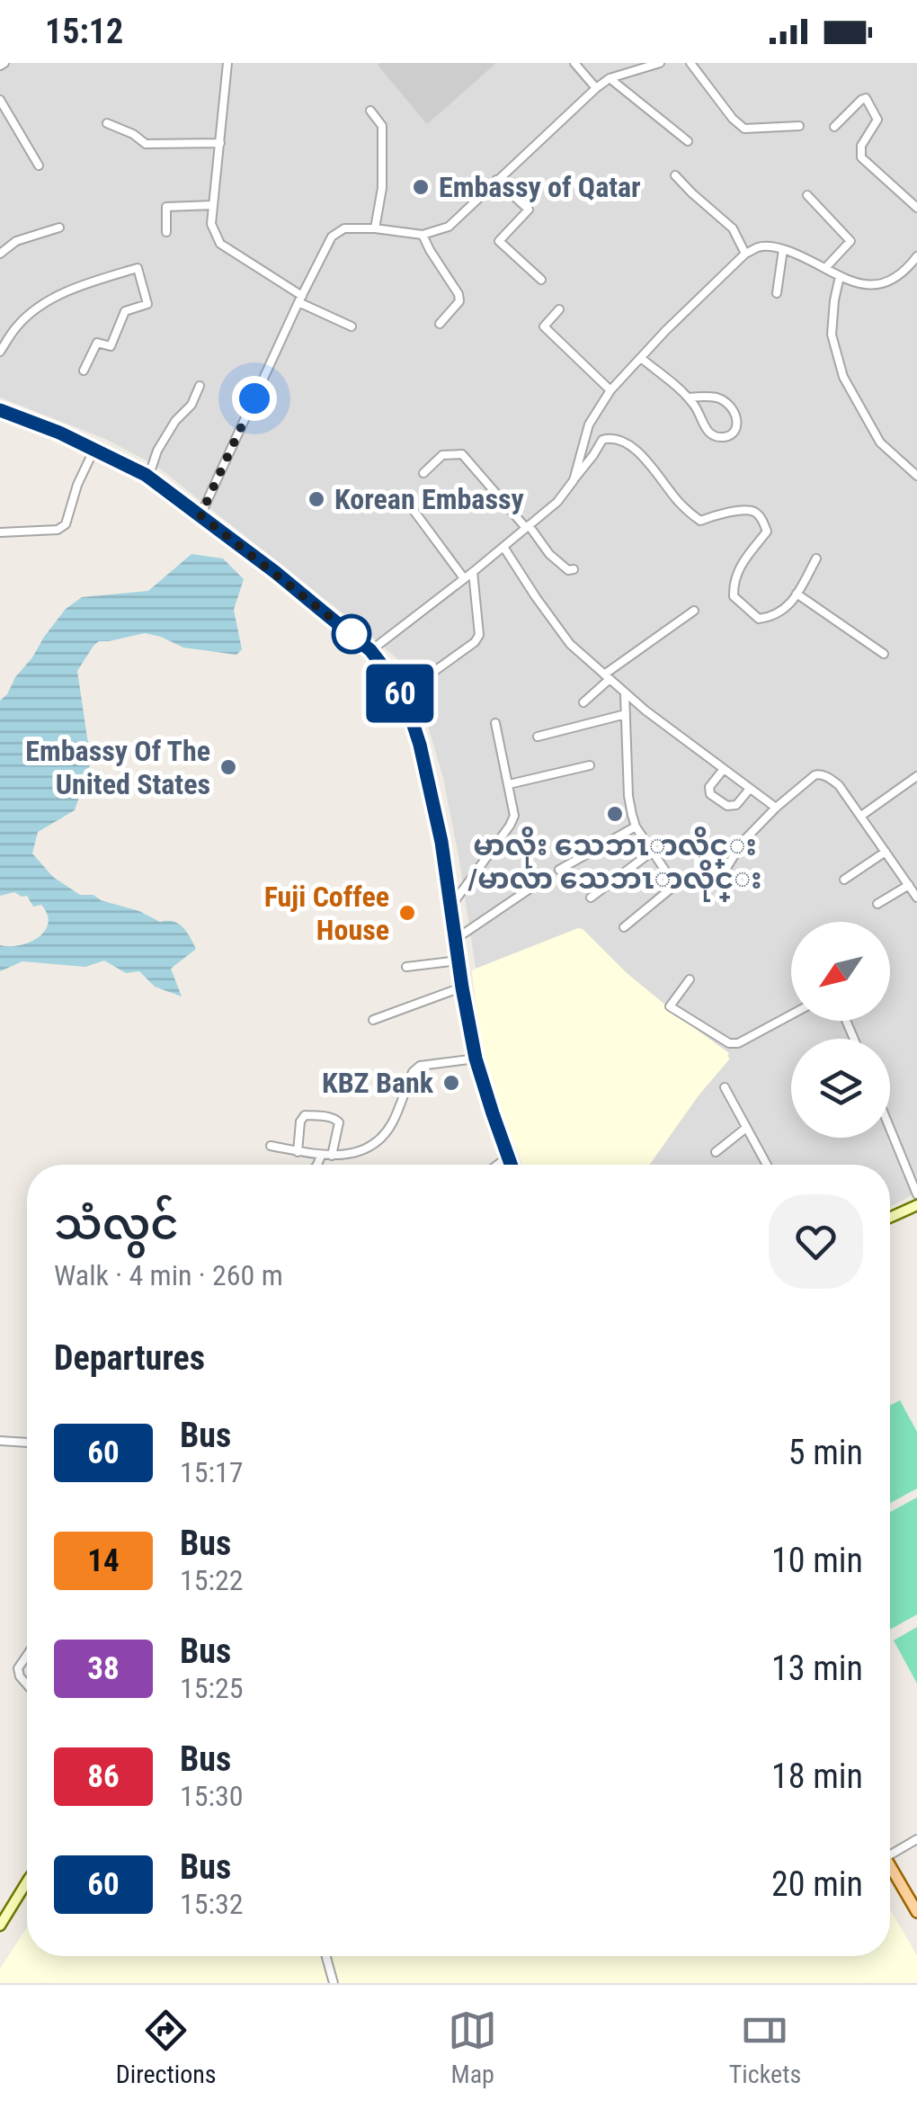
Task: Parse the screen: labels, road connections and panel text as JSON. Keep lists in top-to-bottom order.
{
  "places": [
    "Embassy of Qatar",
    "Korean Embassy",
    "Embassy Of The United States",
    "မာလိုး သေဘၤာလိုင္း /မာလာ သေဘၤာလိုင္း",
    "Fuji Coffee House",
    "KBZ Bank"
  ],
  "lines": ["bus line 60"],
  "north": "bottom left",
  "page": {
    "status": "15:12",
    "on_map": "60",
    "heading": [
      ["သံလွင်", "Walk · 4 min · 260 m"],
      "Departures"
    ],
    "list": [
      {
        "mark": "60",
        "name": "Bus",
        "note": "15:17",
        "value": "5 min"
      },
      {
        "mark": "14",
        "name": "Bus",
        "note": "15:22",
        "value": "10 min"
      },
      {
        "mark": "38",
        "name": "Bus",
        "note": "15:25",
        "value": "13 min"
      },
      {
        "mark": "86",
        "name": "Bus",
        "note": "15:30",
        "value": "18 min"
      },
      {
        "mark": "60",
        "name": "Bus",
        "note": "15:32",
        "value": "20 min"
      }
    ],
    "tabs": ["Directions", "Map", "Tickets"]
  }
}
